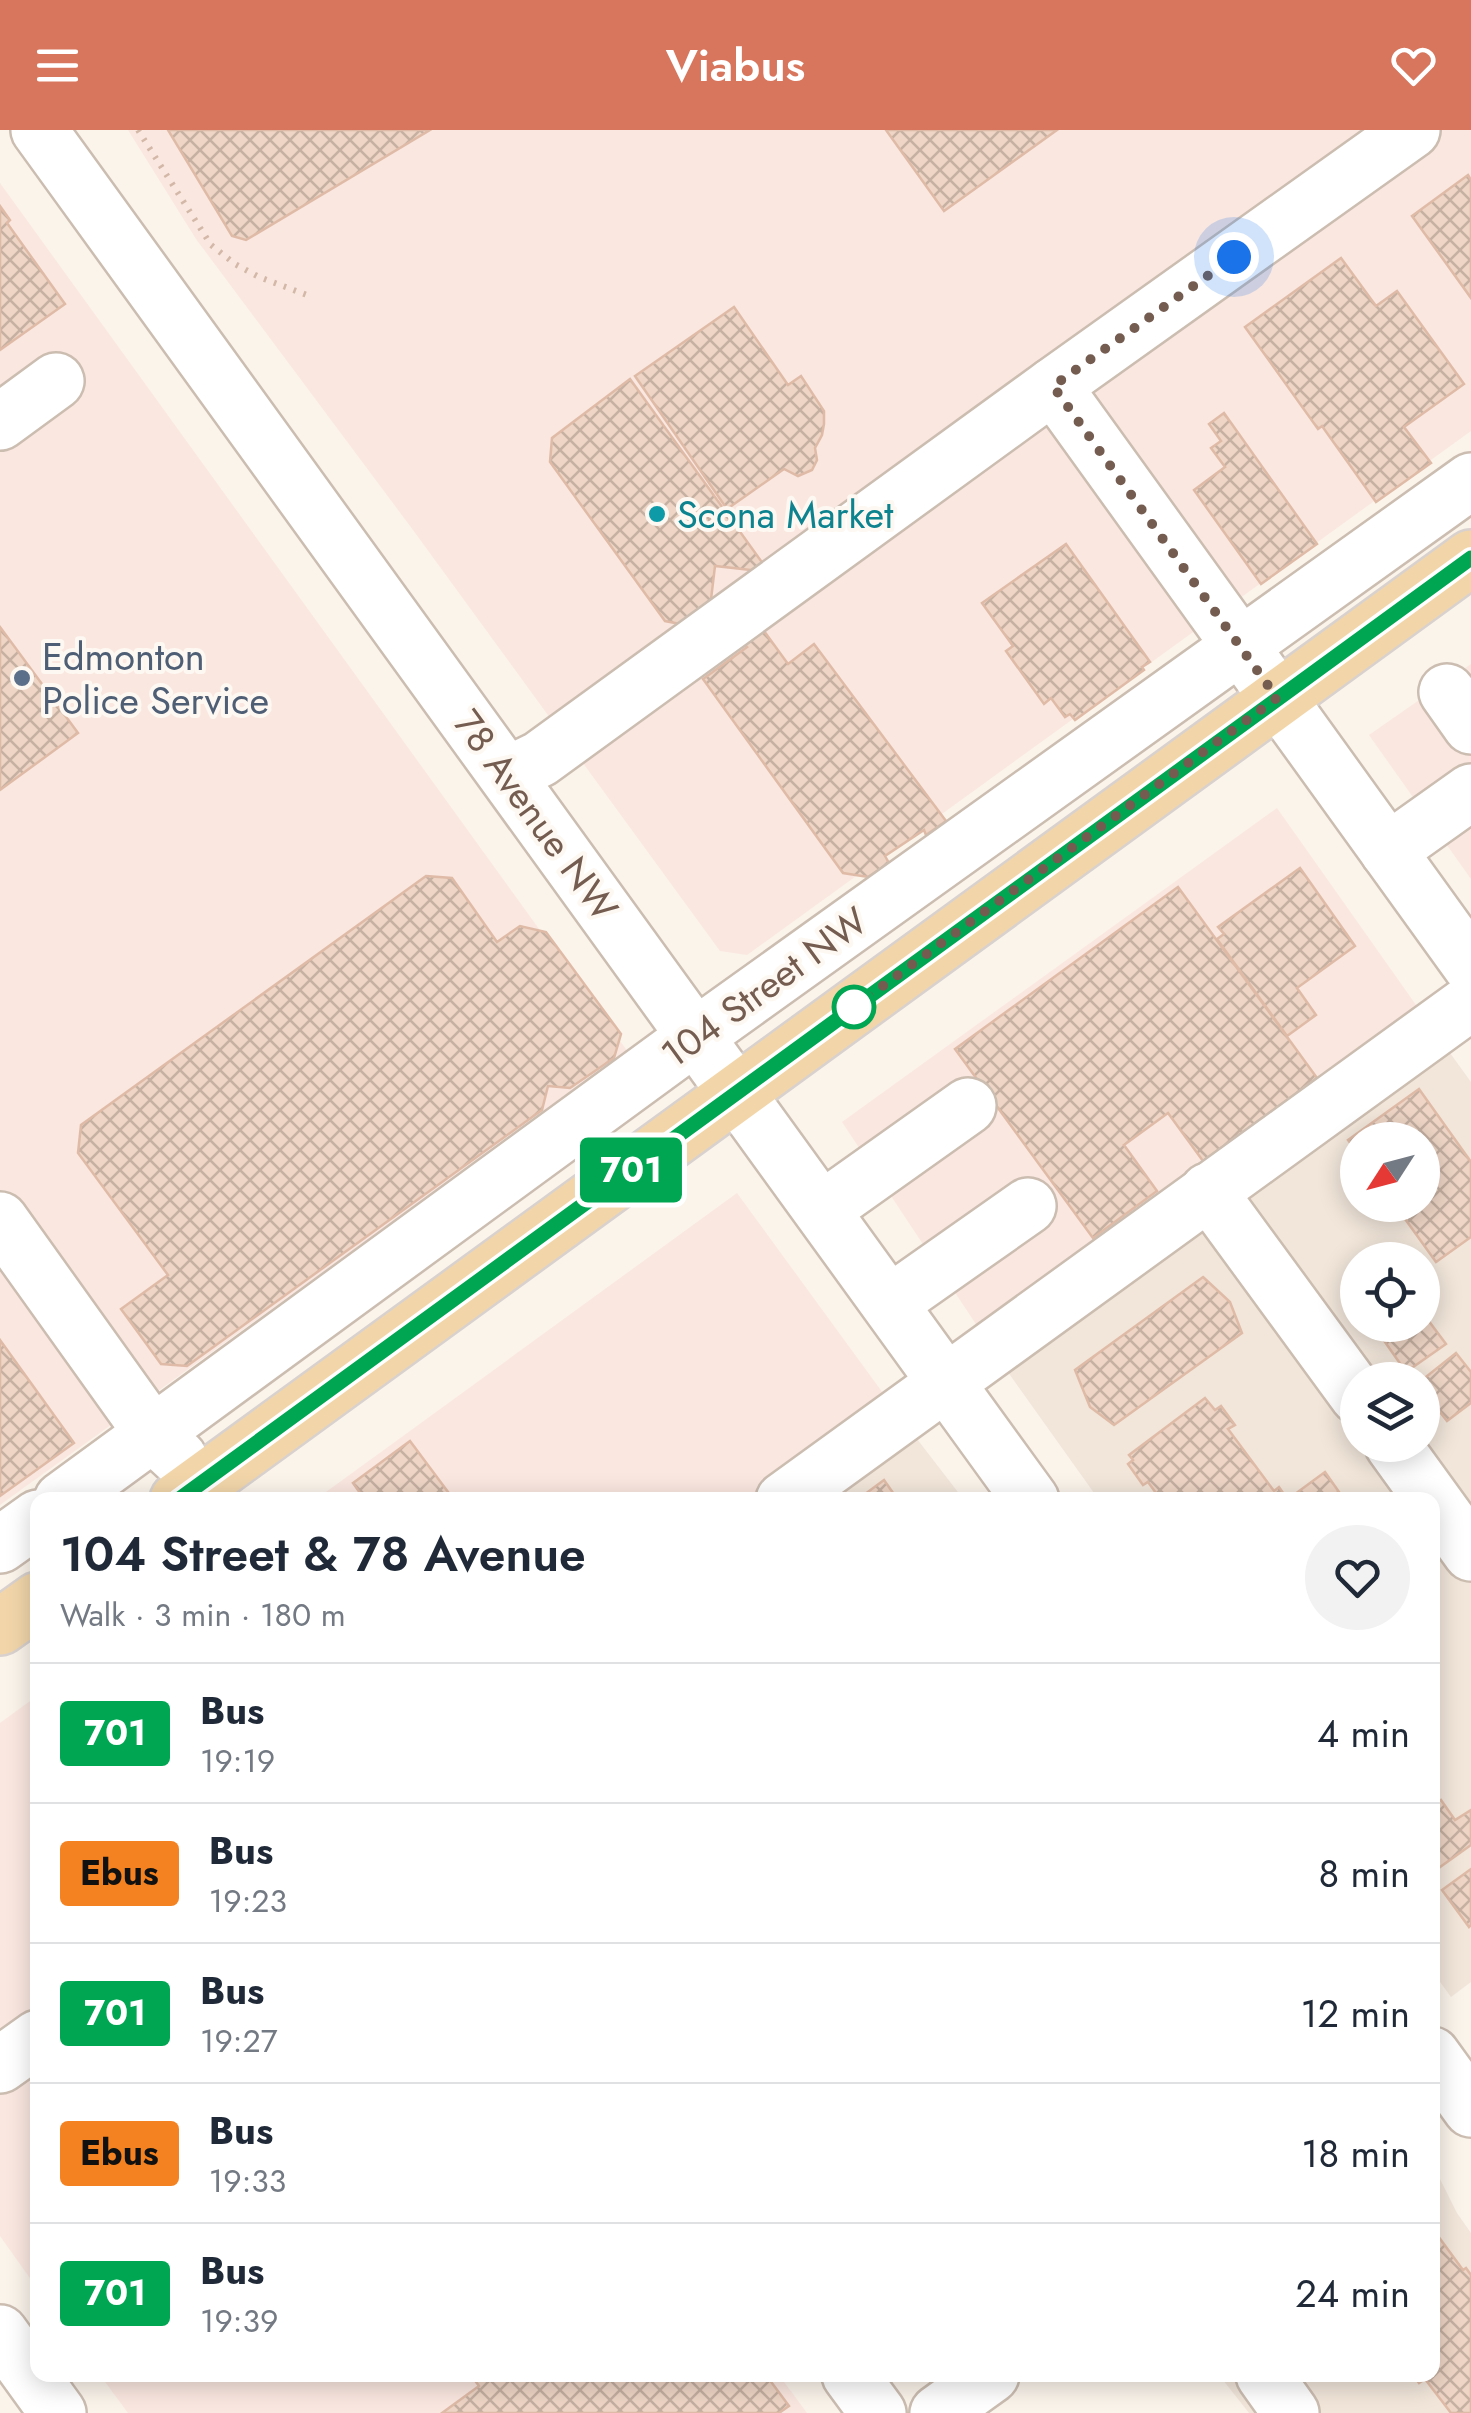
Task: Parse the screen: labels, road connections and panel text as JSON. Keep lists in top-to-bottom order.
{
  "streets": {
    "main road": ["104 Street NW"],
    "street": ["78 Avenue NW"]
  },
  "crossings": [
    ["78 Avenue NW", "104 Street NW"]
  ],
  "places": ["Scona Market", "Edmonton Police Service"],
  "lines": ["bus line 701"],
  "north": "bottom left",
  "page": {
    "header": "Viabus",
    "on_map": "701",
    "heading": ["104 Street & 78 Avenue", "Walk · 3 min · 180 m"],
    "list": [
      {
        "mark": "701",
        "name": "Bus",
        "note": "19:19",
        "value": "4 min"
      },
      {
        "mark": "Ebus",
        "name": "Bus",
        "note": "19:23",
        "value": "8 min"
      },
      {
        "mark": "701",
        "name": "Bus",
        "note": "19:27",
        "value": "12 min"
      },
      {
        "mark": "Ebus",
        "name": "Bus",
        "note": "19:33",
        "value": "18 min"
      },
      {
        "mark": "701",
        "name": "Bus",
        "note": "19:39",
        "value": "24 min"
      }
    ]
  }
}
